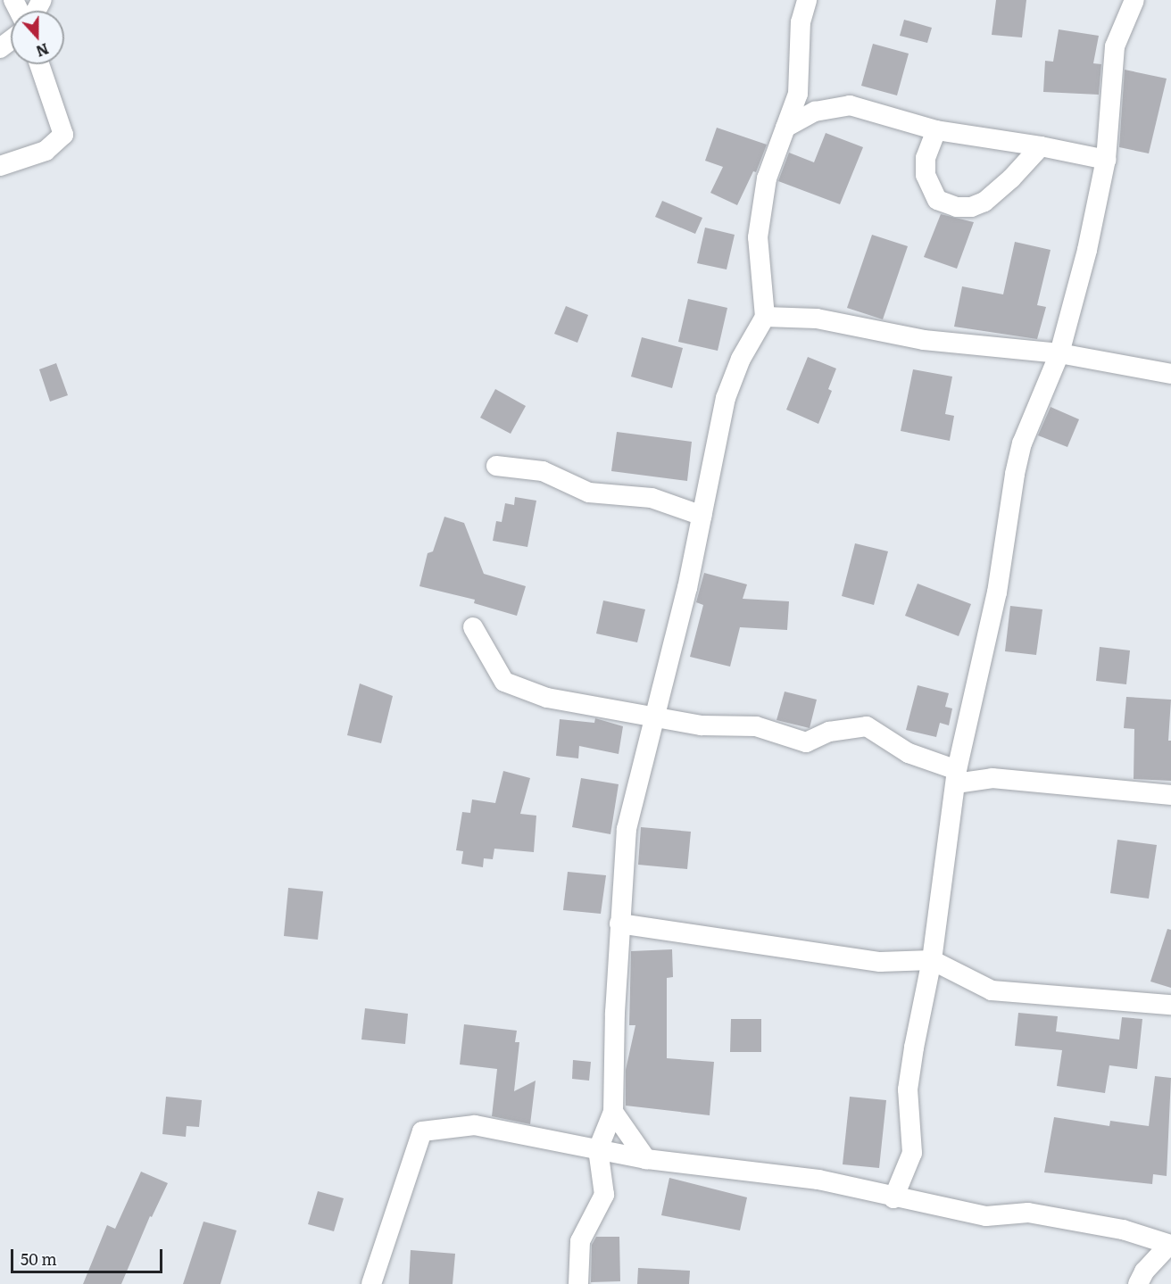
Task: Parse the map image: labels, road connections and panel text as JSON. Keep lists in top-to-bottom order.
{
  "scale_bar": "50 m",
  "north": "bottom"
}
